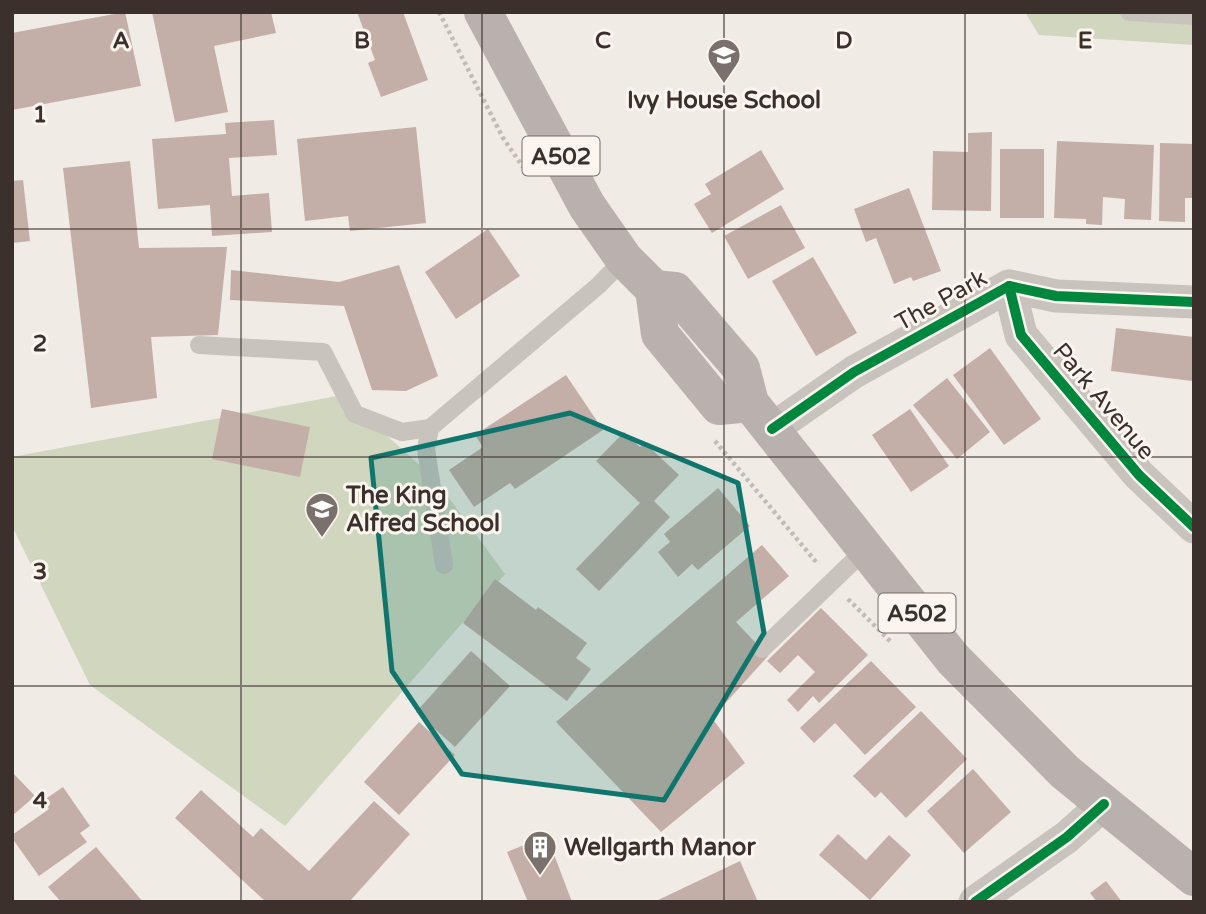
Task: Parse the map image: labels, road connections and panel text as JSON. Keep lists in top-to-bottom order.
{
  "streets": {
    "main road": ["A502"],
    "street": ["The Park", "Park Avenue"]
  },
  "crossings": [
    ["A502", "The Park"],
    ["The Park", "Park Avenue"]
  ],
  "places": {
    "school or university": ["Ivy House School", "The King Alfred School"],
    "building": ["Wellgarth Manor"]
  },
  "grid": {
    "columns": [
      "A",
      "B",
      "C",
      "D",
      "E"
    ],
    "rows": [
      "1",
      "2",
      "3",
      "4"
    ]
  }
}
